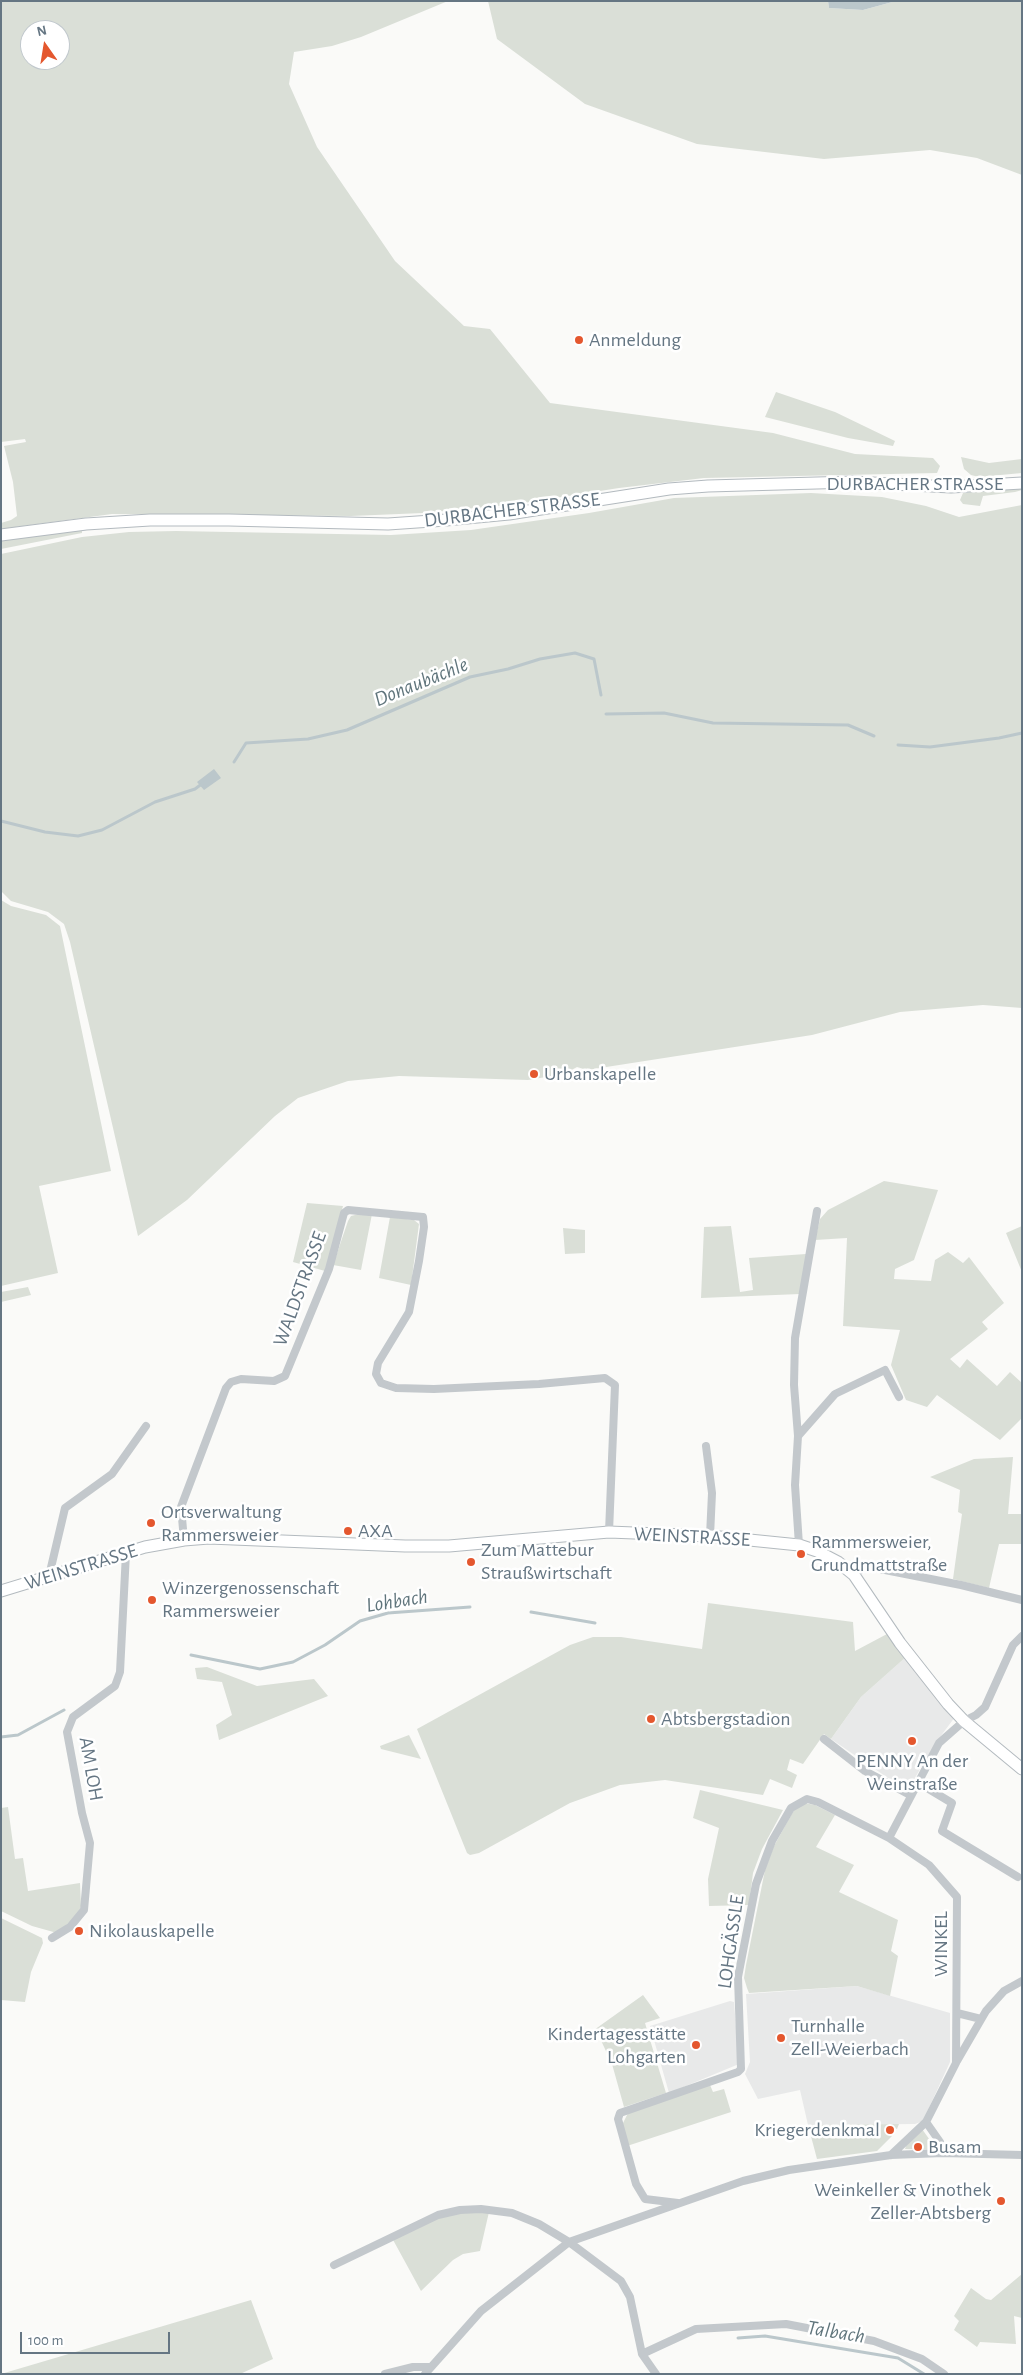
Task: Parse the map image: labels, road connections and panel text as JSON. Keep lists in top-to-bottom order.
{
  "streets": {
    "street": [
      "DURBACHER STRASSE",
      "WALDSTRASSE",
      "WEINSTRASSE",
      "AM LOH",
      "LOHGÄSSLE",
      "WINKEL"
    ]
  },
  "crossings": [
    ["WALDSTRASSE", "WEINSTRASSE"],
    ["WEINSTRASSE", "AM LOH"],
    ["LOHGÄSSLE", "WINKEL"]
  ],
  "water": ["Donaubächle", "Lohbach", "Talbach"],
  "places": [
    "Anmeldung",
    "Urbanskapelle",
    "Ortsverwaltung Rammersweier",
    "AXA",
    "Rammersweier, Grundmattstraße",
    "Zum Mattebur Straußwirtschaft",
    "Winzergenossenschaft Rammersweier",
    "Abtsbergstadion",
    "PENNY An der Weinstraße",
    "Nikolauskapelle",
    "Turnhalle Zell-Weierbach",
    "Kindertagesstätte Lohgarten",
    "Kriegerdenkmal",
    "Busam",
    "Weinkeller & Vinothek Zeller-Abtsberg"
  ],
  "scale_bar": "100 m",
  "north": "top"
}
